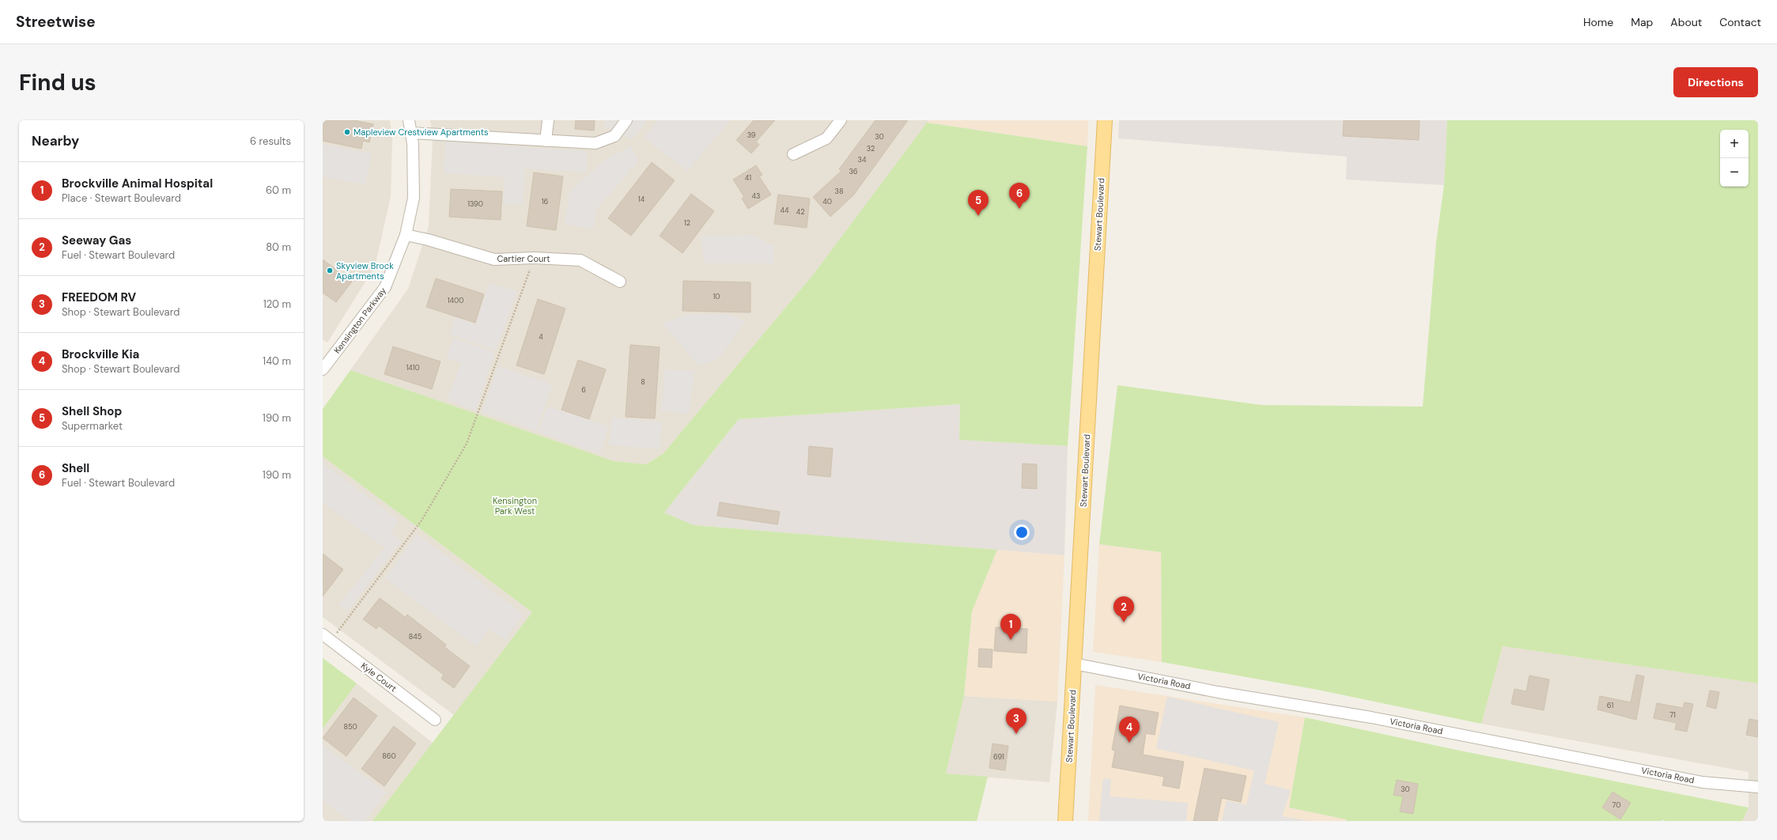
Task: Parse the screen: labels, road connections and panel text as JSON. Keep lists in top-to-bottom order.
{
  "streets": {
    "main road": ["Stewart Boulevard"],
    "street": [
      "Cartier Court",
      "Kensington Parkway",
      "Kyle Court",
      "Victoria Road"
    ]
  },
  "crossings": [
    ["Stewart Boulevard", "Victoria Road"],
    ["Cartier Court", "Kensington Parkway"]
  ],
  "parks": ["Kensington Park West"],
  "places": ["Mapleview Crestview Apartments", "Skyview Brock Apartments"],
  "house_numbers": [
    "39",
    "30",
    "32",
    "34",
    "36",
    "41",
    "38",
    "43",
    "14",
    "16",
    "40",
    "1390",
    "44",
    "42",
    "12",
    "10",
    "1400",
    "4",
    "1410",
    "8",
    "6",
    "845",
    "61",
    "71",
    "850",
    "860",
    "691",
    "30",
    "70"
  ],
  "page": {
    "header": "Streetwise",
    "nav": [
      "Home",
      "Map",
      "About",
      "Contact"
    ],
    "buttons": "Directions",
    "title": "Find us",
    "heading": ["Nearby", "6 results"],
    "map_buttons": ["+", "−"],
    "list": [
      {
        "mark": "1",
        "name": "Brockville Animal Hospital",
        "note": "Place · Stewart Boulevard",
        "value": "60 m"
      },
      {
        "mark": "2",
        "name": "Seeway Gas",
        "note": "Fuel · Stewart Boulevard",
        "value": "80 m"
      },
      {
        "mark": "3",
        "name": "FREEDOM RV",
        "note": "Shop · Stewart Boulevard",
        "value": "120 m"
      },
      {
        "mark": "4",
        "name": "Brockville Kia",
        "note": "Shop · Stewart Boulevard",
        "value": "140 m"
      },
      {
        "mark": "5",
        "name": "Shell Shop",
        "note": "Supermarket",
        "value": "190 m"
      },
      {
        "mark": "6",
        "name": "Shell",
        "note": "Fuel · Stewart Boulevard",
        "value": "190 m"
      }
    ],
    "pins": [
      "6",
      "5",
      "2",
      "1",
      "3",
      "4"
    ]
  }
}
